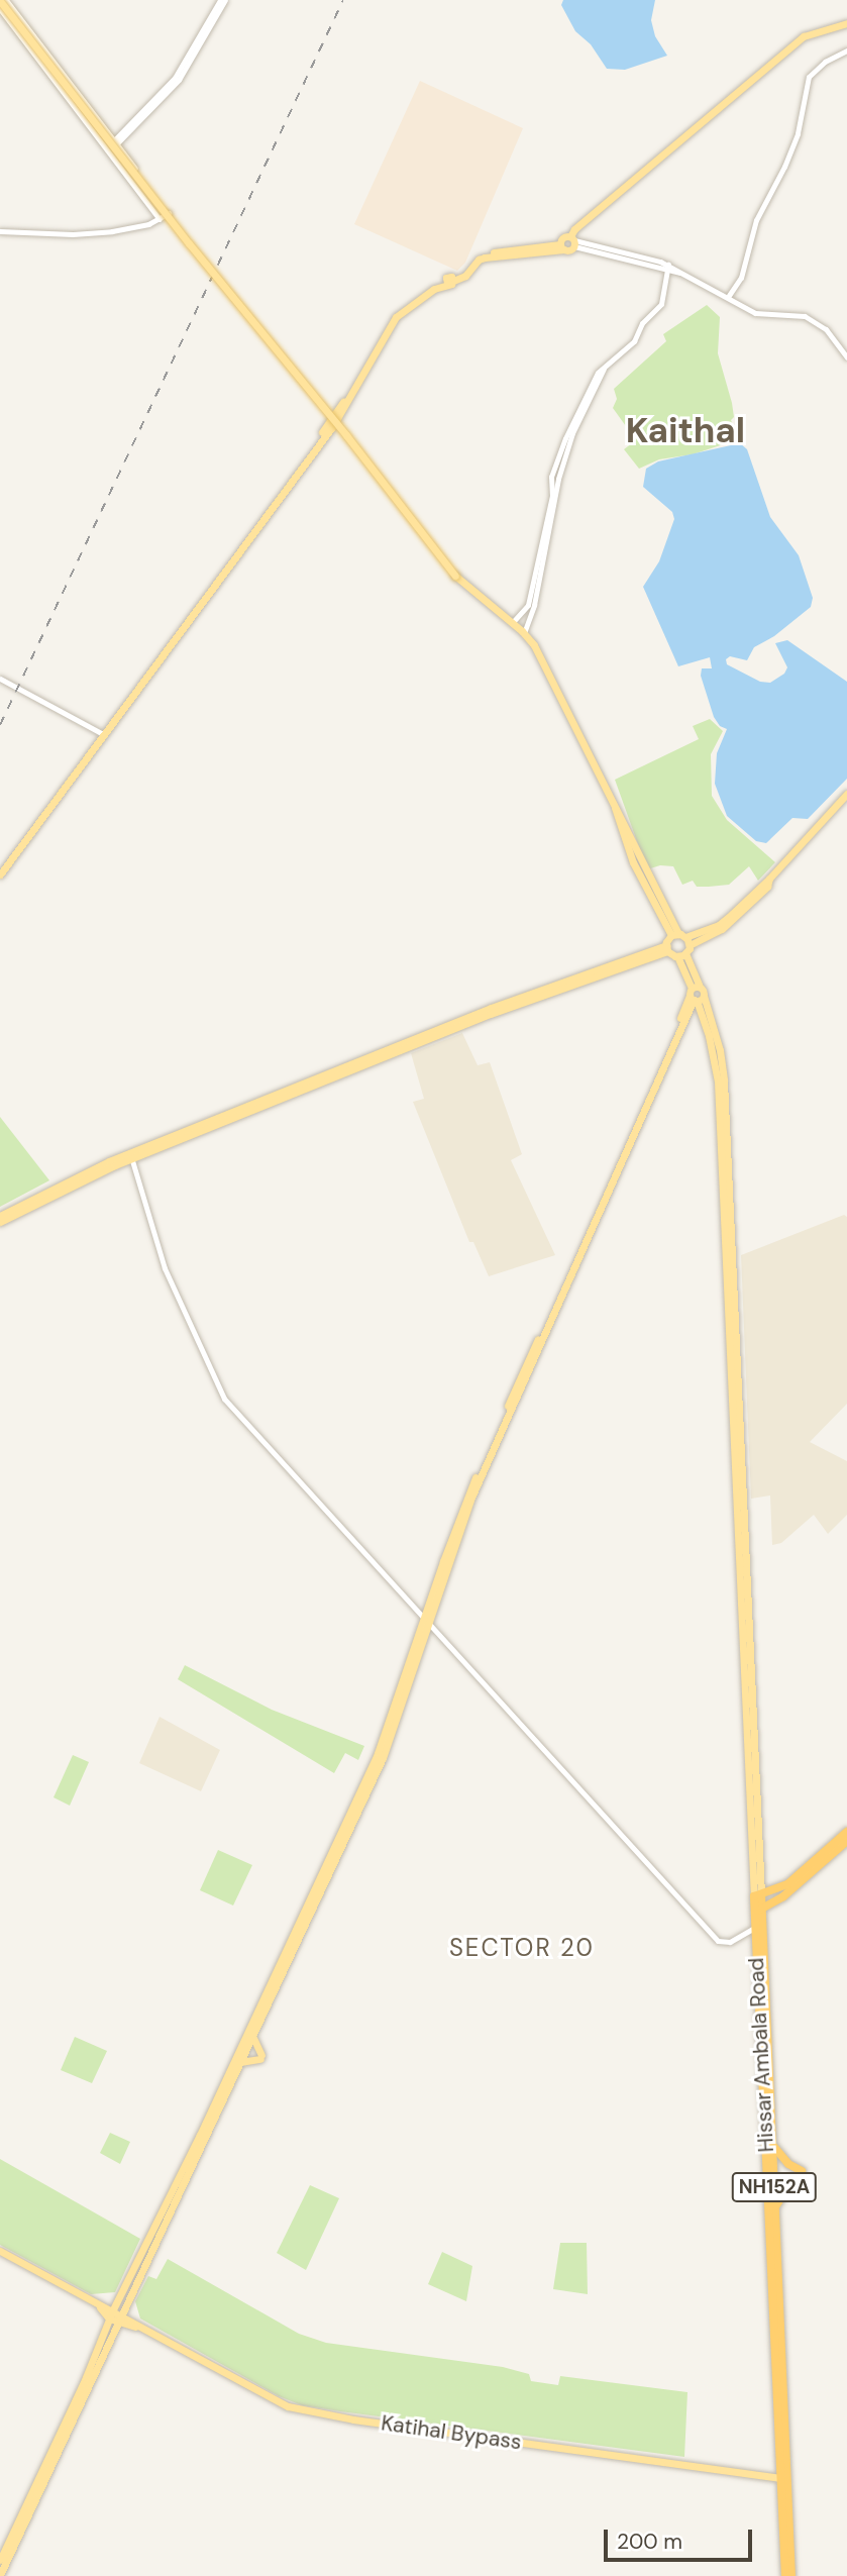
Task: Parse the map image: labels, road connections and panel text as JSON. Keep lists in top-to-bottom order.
{
  "streets": {
    "highway": ["Hissar Ambala Road", "NH152A"],
    "main road": ["Katihal Bypass"]
  },
  "crossings": [
    ["Hissar Ambala Road", "Katihal Bypass"]
  ],
  "districts": ["Kaithal", "SECTOR 20"],
  "scale_bar": "200 m"
}
